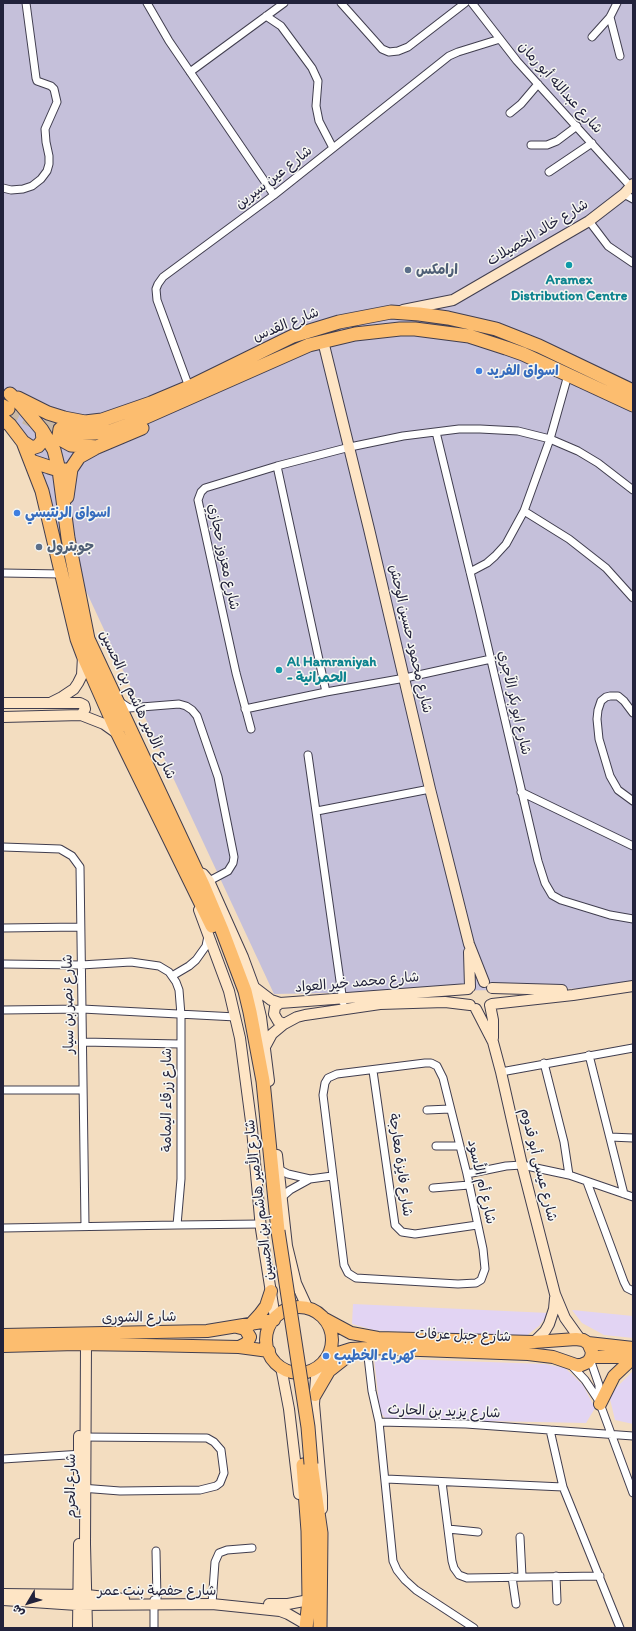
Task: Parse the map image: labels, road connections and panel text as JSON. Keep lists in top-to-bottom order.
{
  "streets": {
    "highway": ["شارع القدس", "شارع الأمير هاشم بن الحسين"],
    "main road": ["شارع الشورى", "شارع جبل عرفات"],
    "street": [
      "شارع عبدالله أبو رمان",
      "شارع عين سيرين",
      "شارع خالد الخصيلات",
      "شارع معزوز حجازي",
      "شارع محمود حسين الوحش",
      "شارع ابو بكر الآجري",
      "شارع محمد خير العواد",
      "شارع نصر بن سيار",
      "شارع زرقاء اليمامة",
      "شارع فايزة معارجة",
      "شارع عيسى أبو قدوم",
      "شارع أم الأسود",
      "شارع يزيد بن الحارث",
      "شارع الحرم",
      "شارع حفصة بنت عمر"
    ]
  },
  "crossings": [
    ["شارع عبدالله أبو رمان", "شارع عين سيرين"],
    ["شارع عبدالله أبو رمان", "شارع خالد الخصيلات"],
    ["شارع عين سيرين", "شارع القدس"],
    ["شارع خالد الخصيلات", "شارع القدس"],
    ["شارع القدس", "شارع محمود حسين الوحش"],
    ["شارع القدس", "شارع الأمير هاشم بن الحسين"],
    ["شارع معزوز حجازي", "شارع محمود حسين الوحش"],
    ["شارع معزوز حجازي", "شارع ابو بكر الآجري"],
    ["شارع محمود حسين الوحش", "شارع محمد خير العواد"],
    ["شارع محمود حسين الوحش", "شارع عيسى أبو قدوم"],
    ["شارع الأمير هاشم بن الحسين", "شارع محمد خير العواد"],
    ["شارع الأمير هاشم بن الحسين", "شارع الشورى"],
    ["شارع الأمير هاشم بن الحسين", "شارع جبل عرفات"],
    ["شارع الأمير هاشم بن الحسين", "شارع حفصة بنت عمر"],
    ["شارع محمد خير العواد", "شارع عيسى أبو قدوم"],
    ["شارع فايزة معارجة", "شارع أم الأسود"],
    ["شارع عيسى أبو قدوم", "شارع جبل عرفات"],
    ["شارع الشورى", "شارع جبل عرفات"],
    ["شارع الشورى", "شارع الحرم"],
    ["شارع الحرم", "شارع حفصة بنت عمر"]
  ],
  "places": [
    "Aramex Distribution Centre",
    "ارامكس",
    "اسواق الفريد",
    "اسواق الرنتيسي",
    "جوبترول",
    "Al Hamraniyah - الحمرانية",
    "كهرباء الخطيب"
  ],
  "north": "bottom left"
}
